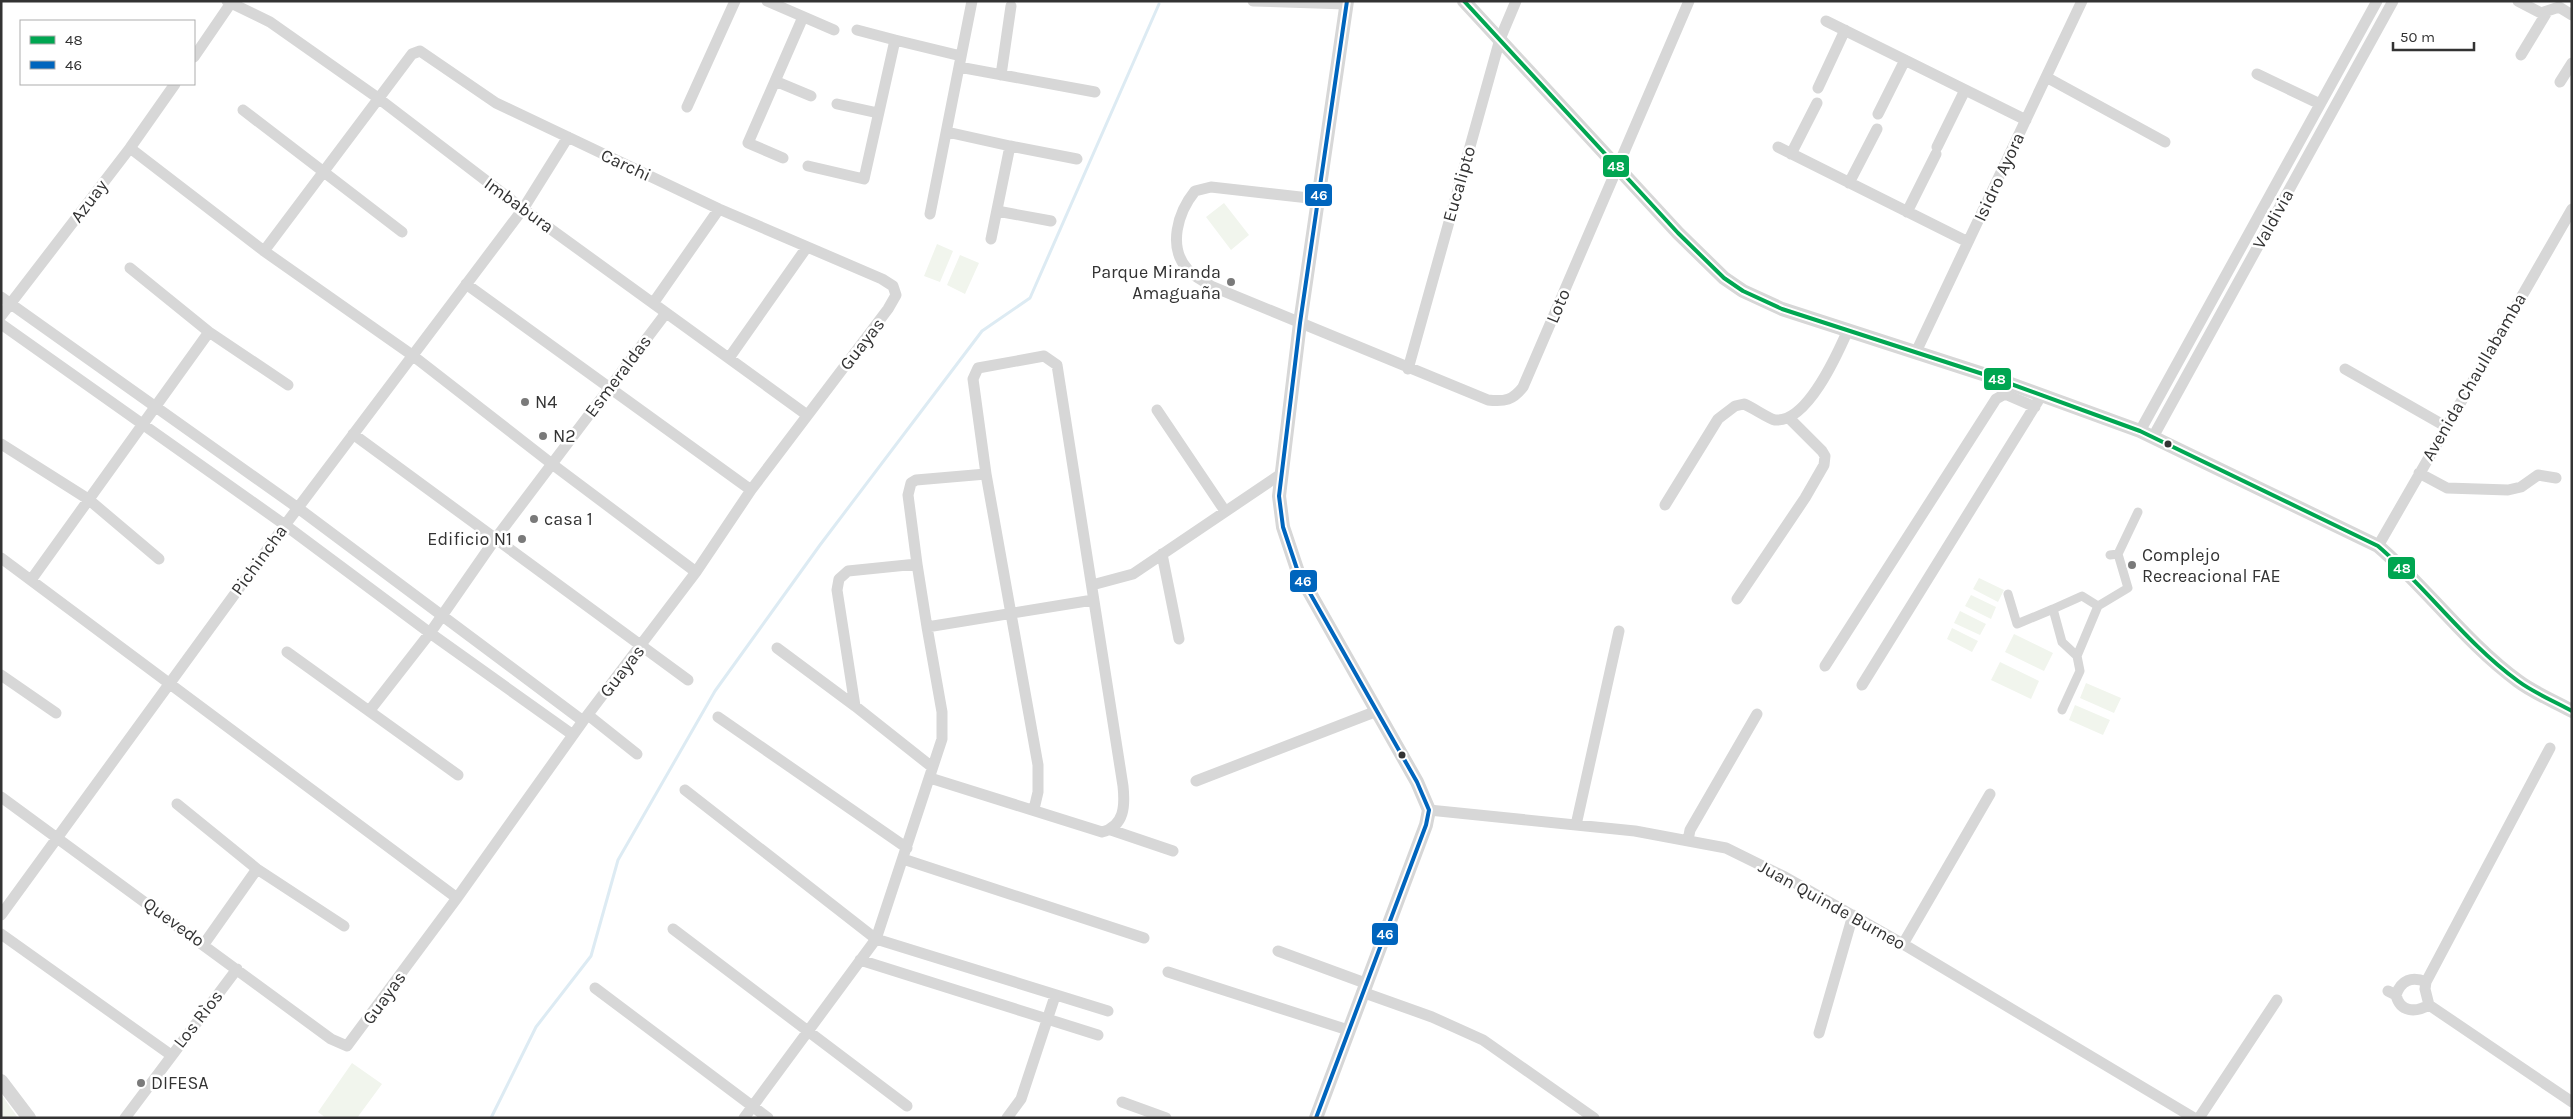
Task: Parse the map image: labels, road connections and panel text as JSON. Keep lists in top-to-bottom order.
{
  "streets": {
    "street": [
      "Carchi",
      "Isidro Ayora",
      "Eucalipto",
      "Azuay",
      "Imbabura",
      "Valdivia",
      "Loto",
      "Guayas",
      "Esmeraldas",
      "Avenida Chaullabamba",
      "Pichincha",
      "Juan Quinde Burneo",
      "Quevedo",
      "Los Rìos"
    ]
  },
  "crossings": [
    ["Carchi", "Imbabura"],
    ["Carchi", "Guayas"],
    ["Carchi", "Pichincha"],
    ["Eucalipto", "Loto"],
    ["Imbabura", "Guayas"],
    ["Imbabura", "Esmeraldas"],
    ["Imbabura", "Pichincha"],
    ["Guayas", "Quevedo"],
    ["Pichincha", "Quevedo"],
    ["Quevedo", "Los Rìos"]
  ],
  "places": [
    "Parque Miranda Amaguaña",
    "N4",
    "N2",
    "casa 1",
    "Edificio N1",
    "Complejo Recreacional FAE",
    "DIFESA"
  ],
  "lines": ["transit line 48", "transit line 46"],
  "legend": ["48", "46"],
  "scale_bar": "50 m"
}
